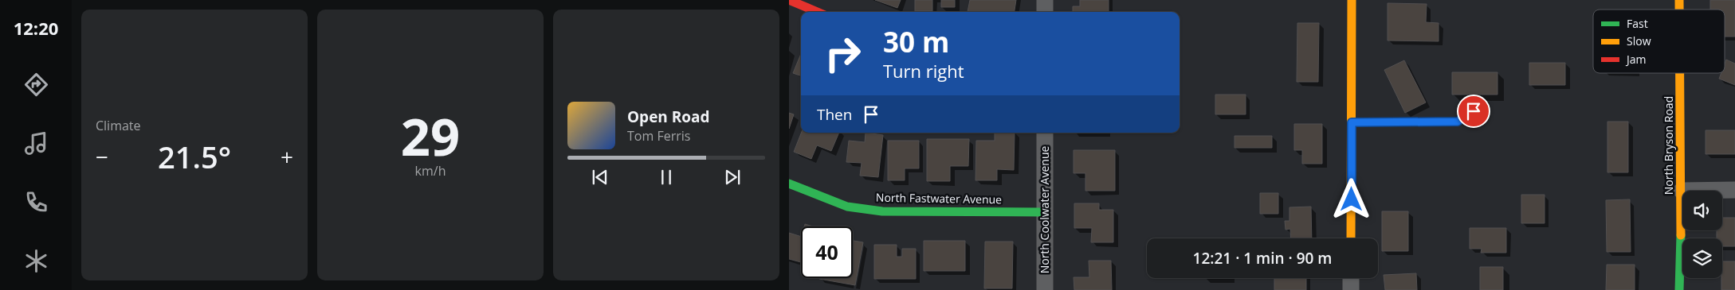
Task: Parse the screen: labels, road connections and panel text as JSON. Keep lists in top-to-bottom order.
{
  "streets": {
    "street": ["North Bryson Road", "North Fastwater Avenue", "North Coolwater Avenue"]
  },
  "crossings": [
    ["North Fastwater Avenue", "North Coolwater Avenue"]
  ],
  "legend": ["Fast", "Slow", "Jam"],
  "page": {
    "tabs": "12:20",
    "tile": [
      "Climate",
      ["29", "km/h"]
    ],
    "turn": ["30 m", "Turn right"],
    "then": "Then",
    "song": ["Open Road", "Tom Ferris"],
    "heat": ["−", "21.5°", "+"],
    "limit": "40",
    "trip": "12:21 · 1 min · 90 m"
  }
}
